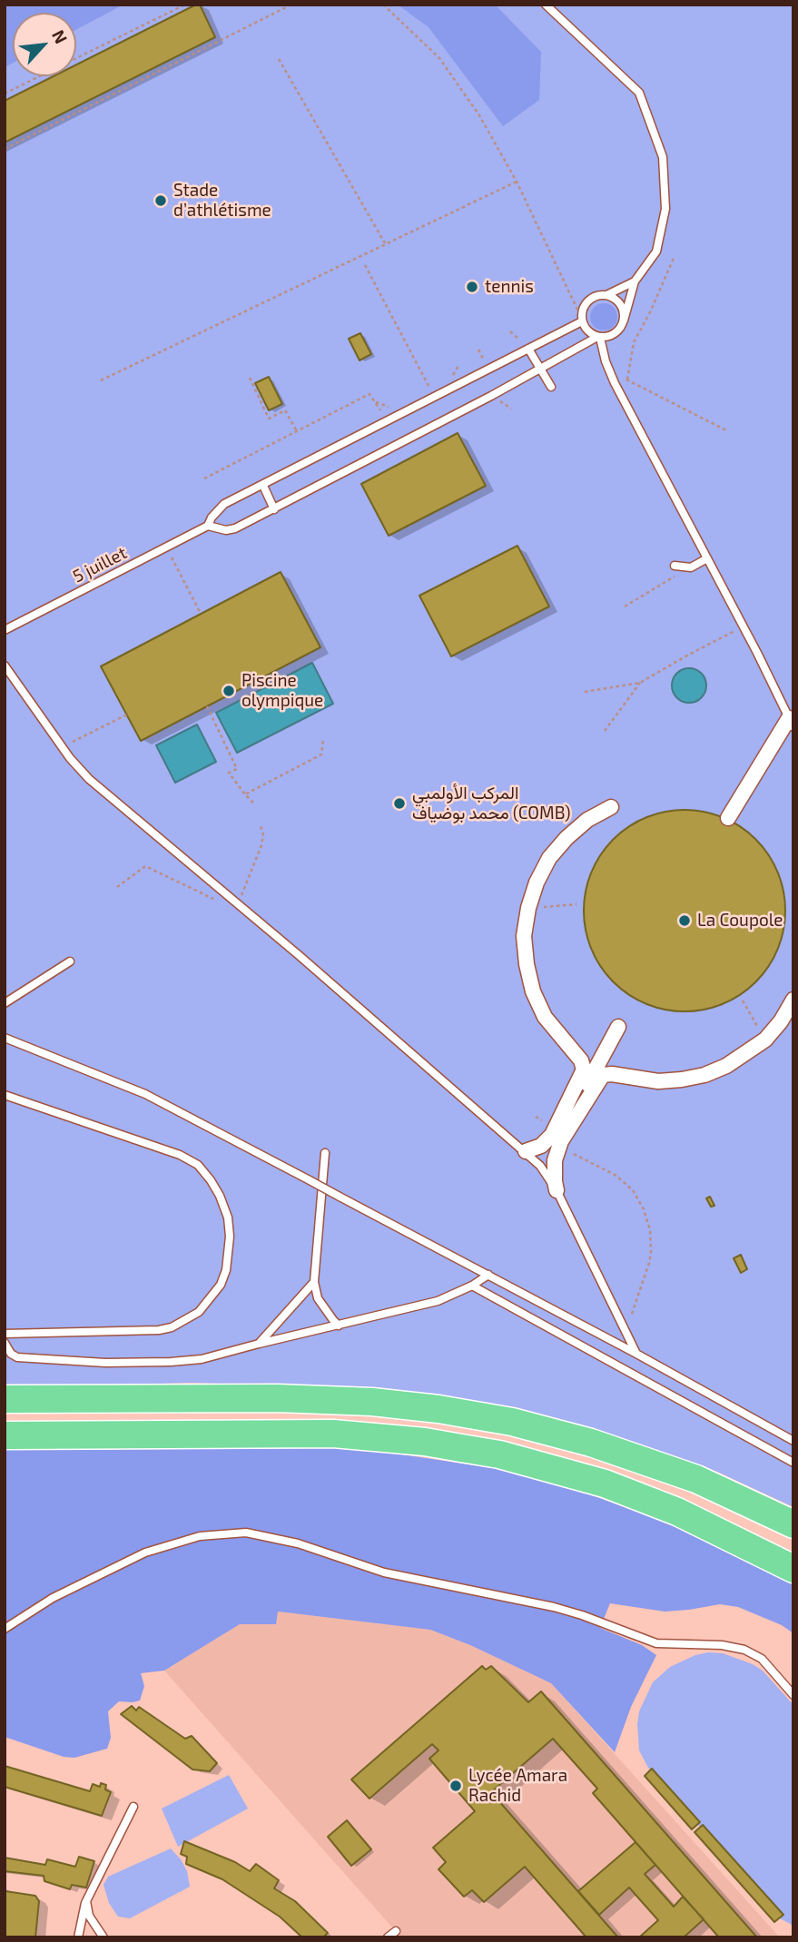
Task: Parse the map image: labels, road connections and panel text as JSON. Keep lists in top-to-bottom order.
{
  "streets": {
    "lane": ["5 juillet"]
  },
  "places": [
    "Stade d’athlétisme",
    "tennis",
    "Piscine olympique",
    "المركب الأولمبي محمد بوضياف (COMB)",
    "La Coupole",
    "Lycée Amara Rachid"
  ],
  "north": "top right"
}
